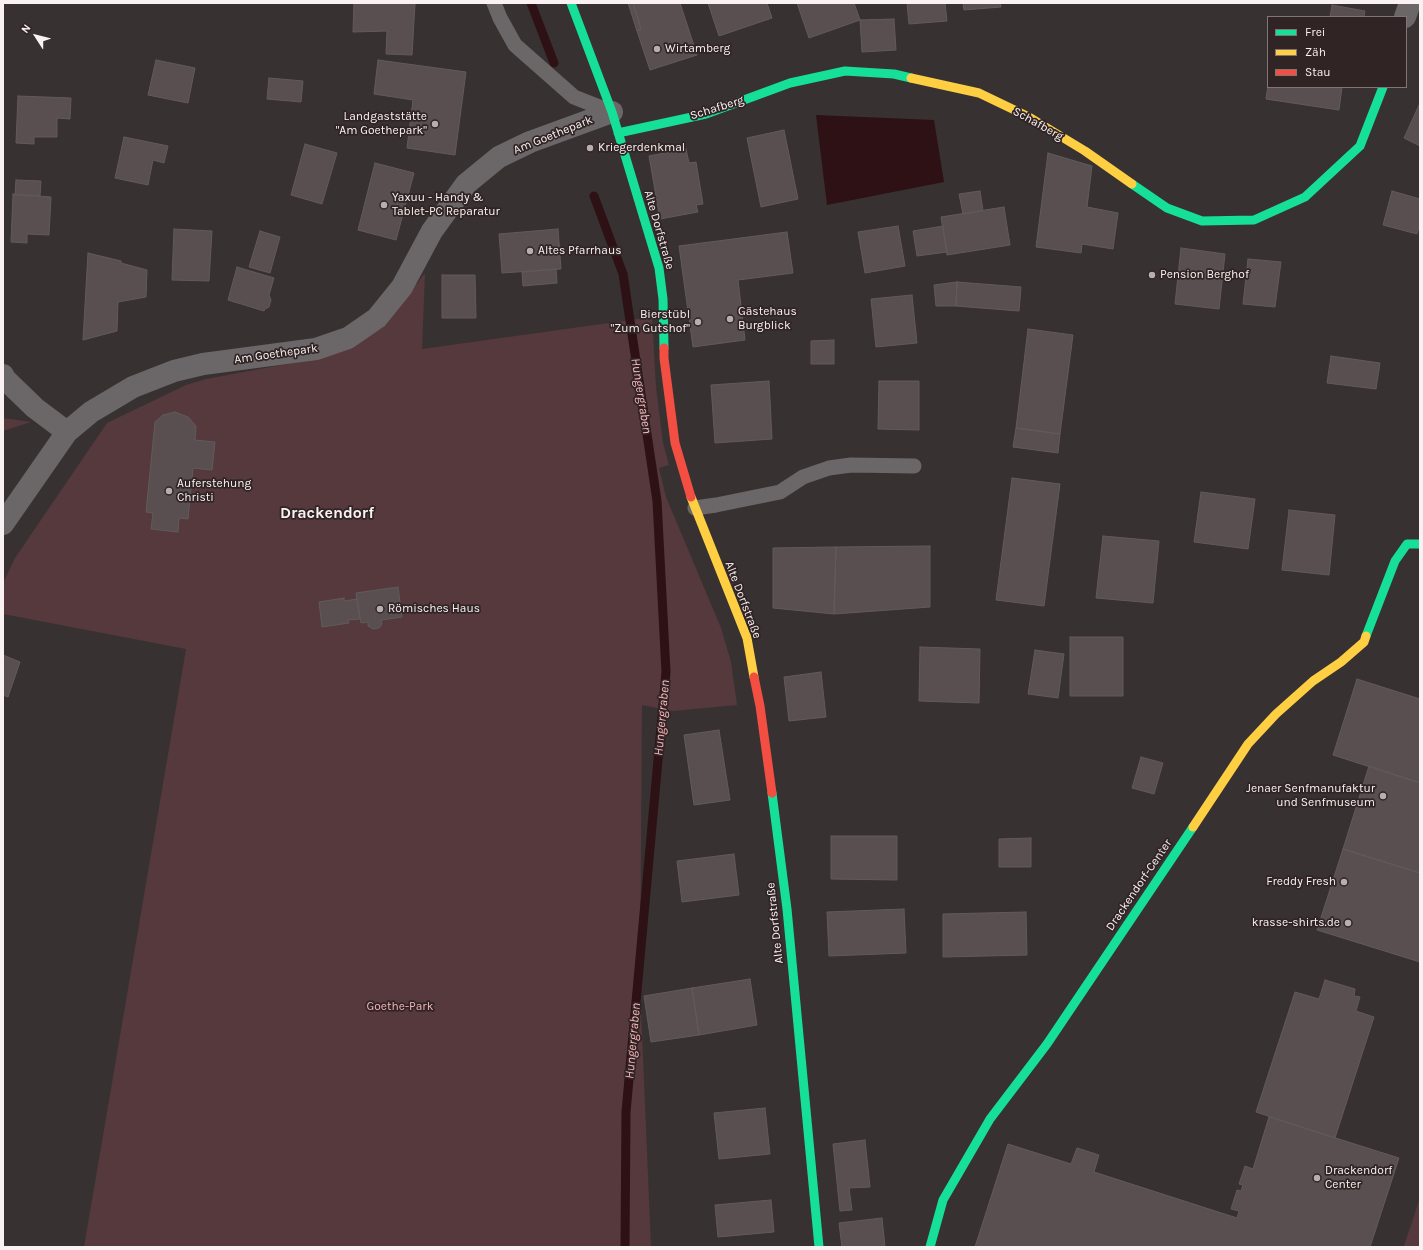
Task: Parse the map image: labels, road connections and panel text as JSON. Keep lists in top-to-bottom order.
{
  "streets": {
    "street": [
      "Schafberg",
      "Am Goethepark",
      "Alte Dorfstraße",
      "Drackendorf-Center"
    ]
  },
  "crossings": [
    ["Schafberg", "Alte Dorfstraße"],
    ["Am Goethepark", "Alte Dorfstraße"]
  ],
  "districts": ["Drackendorf"],
  "water": ["Hungergraben"],
  "parks": ["Goethe-Park"],
  "places": [
    "Wirtamberg",
    "Landgaststätte \"Am Goethepark\"",
    "Kriegerdenkmal",
    "Yaxuu - Handy & Tablet-PC Reparatur",
    "Altes Pfarrhaus",
    "Pension Berghof",
    "Gästehaus Burgblick",
    "Bierstübl \"Zum Gutshof\"",
    "Auferstehung Christi",
    "Römisches Haus",
    "Jenaer Senfmanufaktur und Senfmuseum",
    "Freddy Fresh",
    "krasse-shirts.de",
    "Drackendorf Center"
  ],
  "legend": ["Frei", "Zäh", "Stau"],
  "north": "top left"
}
